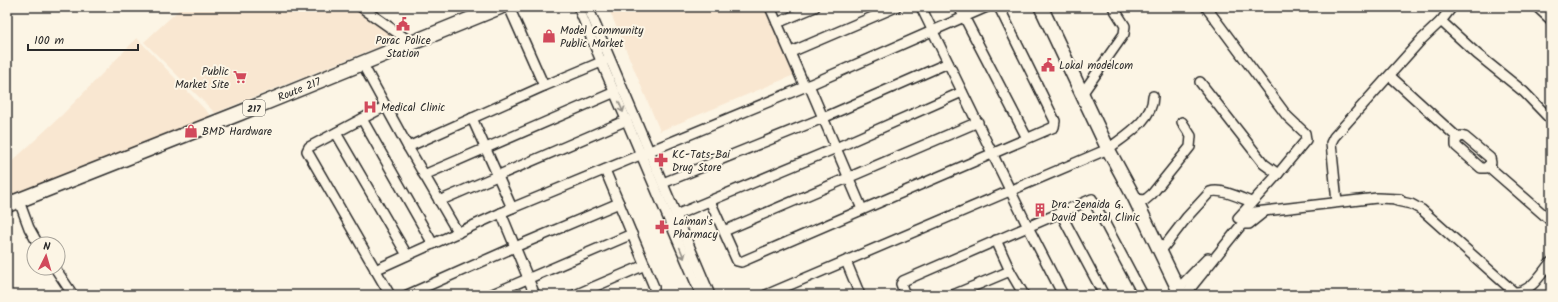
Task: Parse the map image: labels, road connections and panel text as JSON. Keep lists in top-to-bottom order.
{
  "streets": {
    "main road": ["Route 217", "217"]
  },
  "places": {
    "public building": ["Porac Police Station", "Lokal modelcom"],
    "shop": ["Model Community Public Market", "BMD Hardware"],
    "supermarket": ["Public Market Site"],
    "hospital": ["Medical Clinic"],
    "pharmacy": ["KC-Tats-Bai Drug Store", "Laiman's Pharmacy"],
    "building": ["Dra. Zenaida G. David Dental Clinic"]
  },
  "scale_bar": "100 m",
  "north": "top"
}
